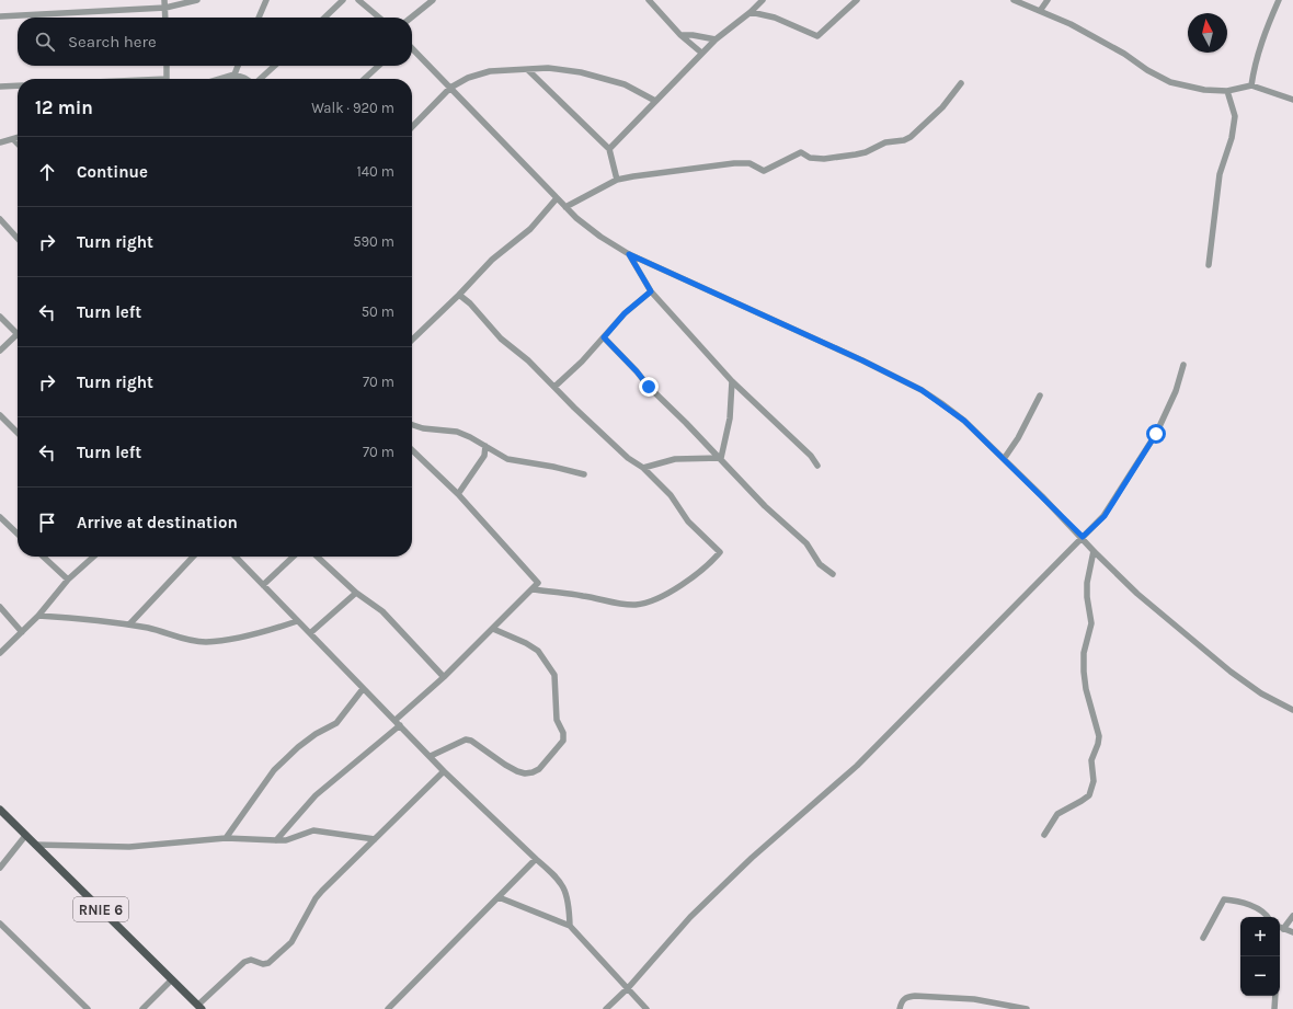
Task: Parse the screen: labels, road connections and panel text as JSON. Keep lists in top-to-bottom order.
{
  "streets": {
    "main road": ["RNIE 6"]
  },
  "north": "top",
  "page": {
    "search": "Search here",
    "heading": ["12 min", "Walk · 920 m"],
    "list": [
      ["Continue", "140 m"],
      ["Turn right", "590 m"],
      ["Turn left", "50 m"],
      ["Turn right", "70 m"],
      ["Turn left", "70 m"],
      "Arrive at destination"
    ],
    "map_buttons": ["+", "−"]
  }
}
